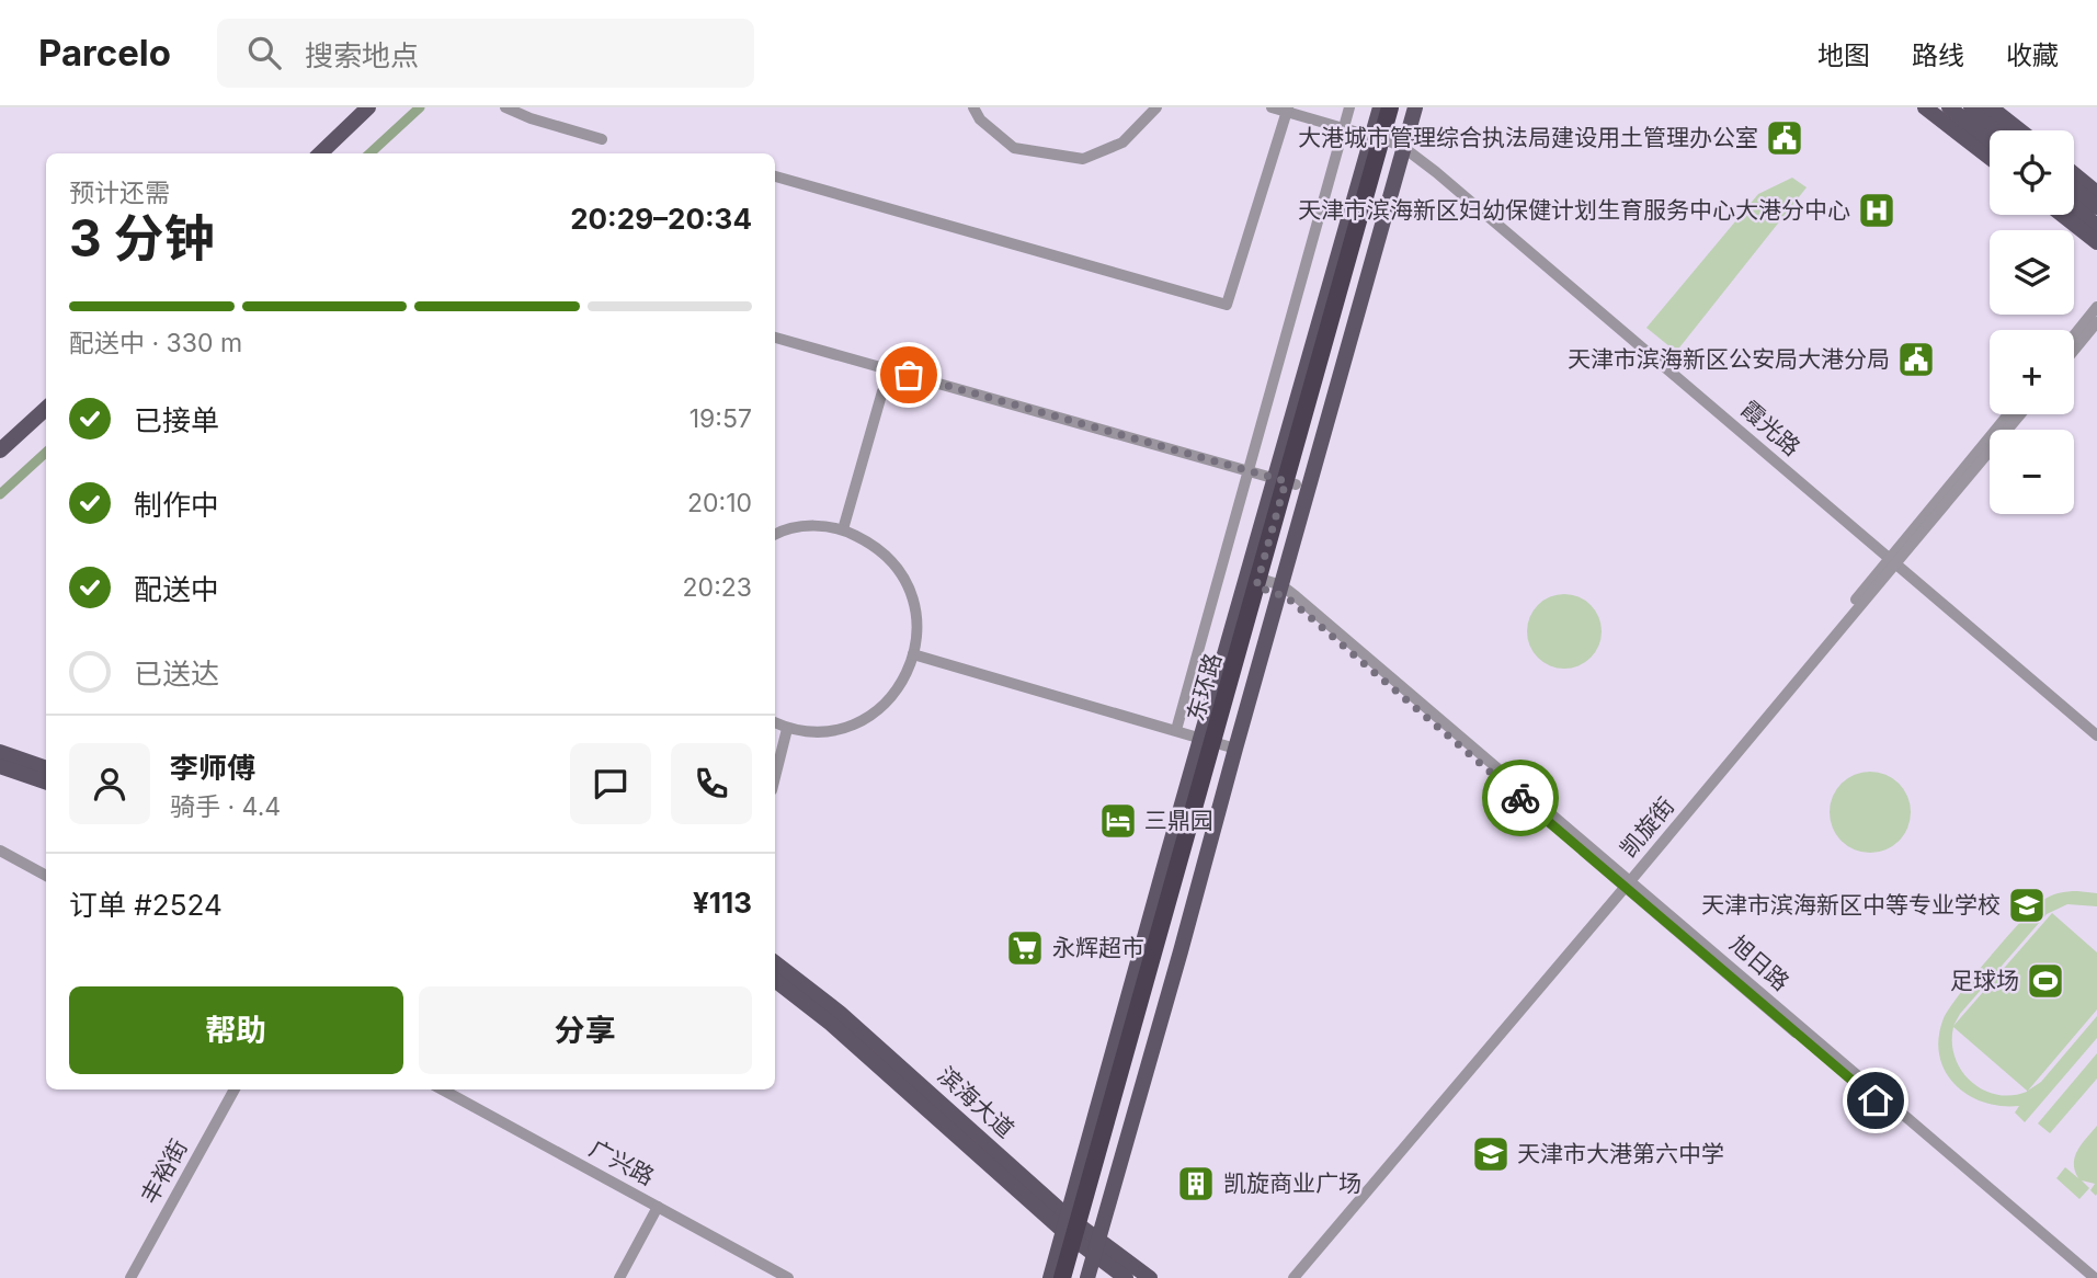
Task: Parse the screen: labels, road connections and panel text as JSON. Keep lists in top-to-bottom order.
{
  "streets": {
    "highway": ["东环路"],
    "main road": ["滨海大道"],
    "street": [
      "霞光路",
      "凯旋街",
      "旭日路",
      "广兴路",
      "丰裕街"
    ]
  },
  "crossings": [
    ["霞光路", "东环路"],
    ["霞光路", "凯旋街"],
    ["东环路", "旭日路"],
    ["东环路", "滨海大道"],
    ["凯旋街", "旭日路"]
  ],
  "places": {
    "public building": ["大港城市管理综合执法局建设用土管理办公室", "天津市滨海新区公安局大港分局"],
    "hospital": ["天津市滨海新区妇幼保健计划生育服务中心大港分中心"],
    "hotel": ["三鼎园"],
    "school or university": ["天津市滨海新区中等专业学校", "天津市大港第六中学"],
    "supermarket": ["永辉超市"],
    "sports": ["足球场"],
    "building": ["凯旋商业广场"]
  },
  "page": {
    "header": "Parcelo",
    "search": "搜索地点",
    "nav": ["地图", "路线", "收藏"],
    "map_buttons": ["+", "−"],
    "heading": ["3 分钟", "预计还需", "20:29–20:34"],
    "panel": [
      "李师傅",
      "骑手 · 4.4",
      "订单 #2524",
      "¥113"
    ],
    "bar": "配送中 · 330 m",
    "list": [
      ["已接单", "19:57"],
      ["制作中", "20:10"],
      ["配送中", "20:23"],
      "已送达"
    ],
    "buttons": ["帮助", "分享"]
  }
}
